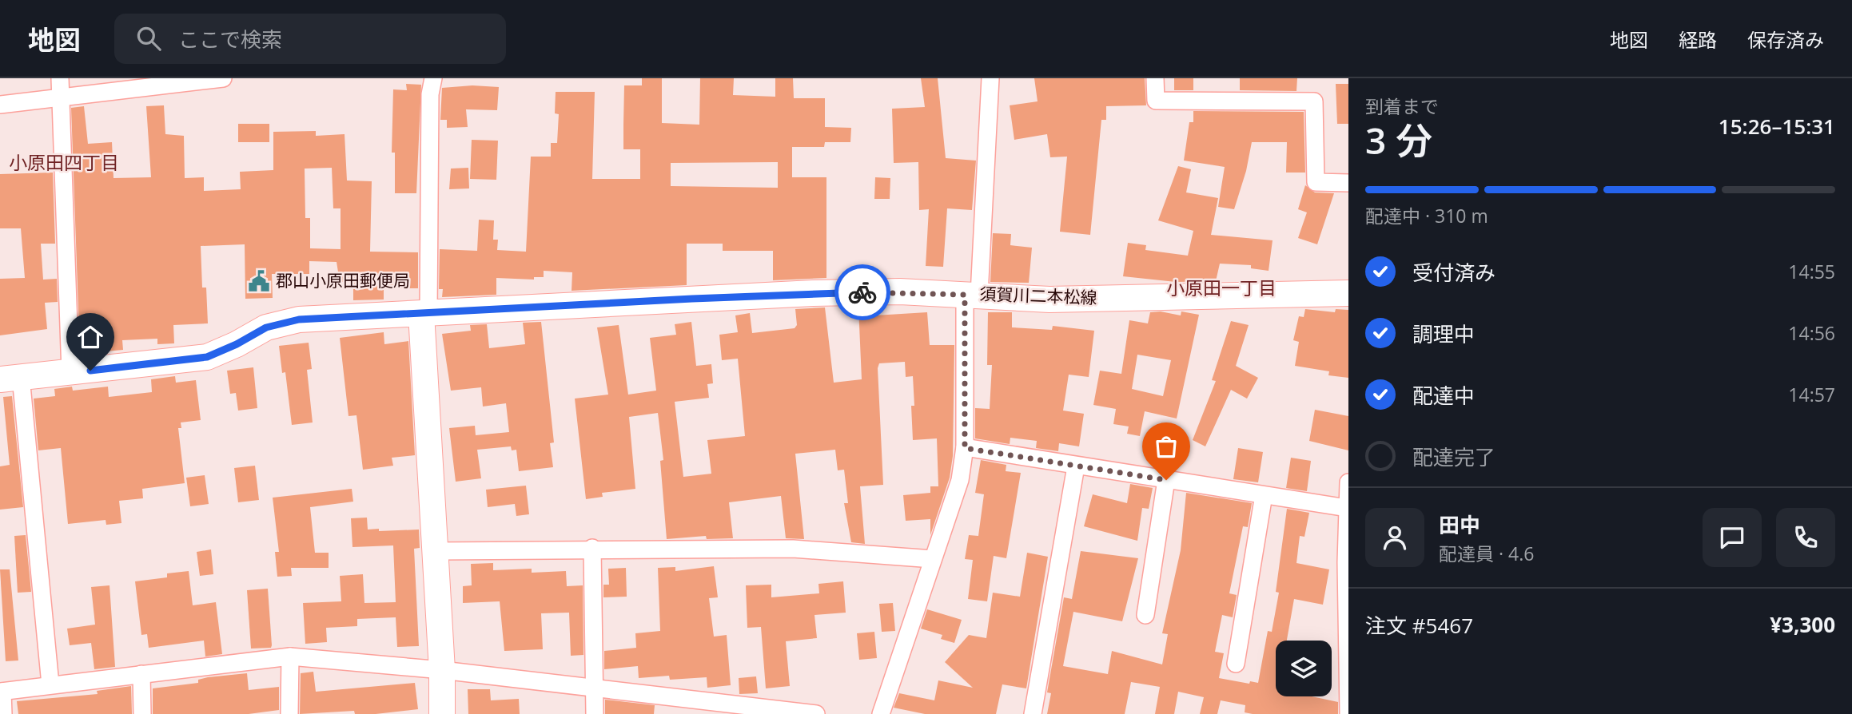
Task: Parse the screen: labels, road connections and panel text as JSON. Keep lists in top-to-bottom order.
{
  "streets": {
    "main road": ["須賀川二本松線"]
  },
  "districts": ["小原田四丁目", "小原田一丁目"],
  "places": {
    "public building": ["郡山小原田郵便局"]
  },
  "page": {
    "header": "地図",
    "search": "ここで検索",
    "nav": ["地図", "経路", "保存済み"],
    "heading": ["3 分", "到着まで", "15:26–15:31"],
    "panel": [
      "田中",
      "配達員 · 4.6",
      "注文 #5467",
      "¥3,300"
    ],
    "bar": "配達中 · 310 m",
    "list": [
      ["受付済み", "14:55"],
      ["調理中", "14:56"],
      ["配達中", "14:57"],
      "配達完了"
    ]
  }
}
